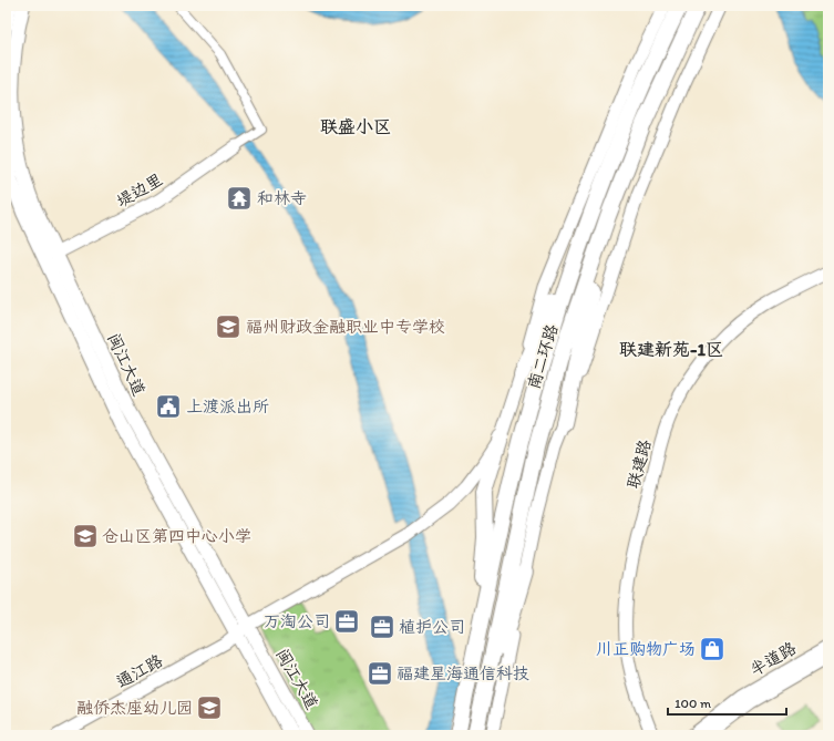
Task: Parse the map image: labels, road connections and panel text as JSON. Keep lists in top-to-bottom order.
{
  "streets": {
    "highway": ["南二环路"],
    "main road": [
      "堤边里",
      "闽江大道",
      "联建路",
      "半道路",
      "通江路"
    ]
  },
  "crossings": [
    ["堤边里", "闽江大道"],
    ["闽江大道", "通江路"]
  ],
  "districts": ["联盛小区", "联建新苑-1区"],
  "places": {
    "temple": ["和林寺"],
    "school or university": ["福州财政金融职业中专学校", "仓山区第四中心小学", "融侨杰座幼儿园"],
    "public building": ["上渡派出所"],
    "office": ["万淘公司", "植护公司", "福建星海通信科技"],
    "shop": ["川正购物广场"]
  },
  "scale_bar": "100 m"
}
